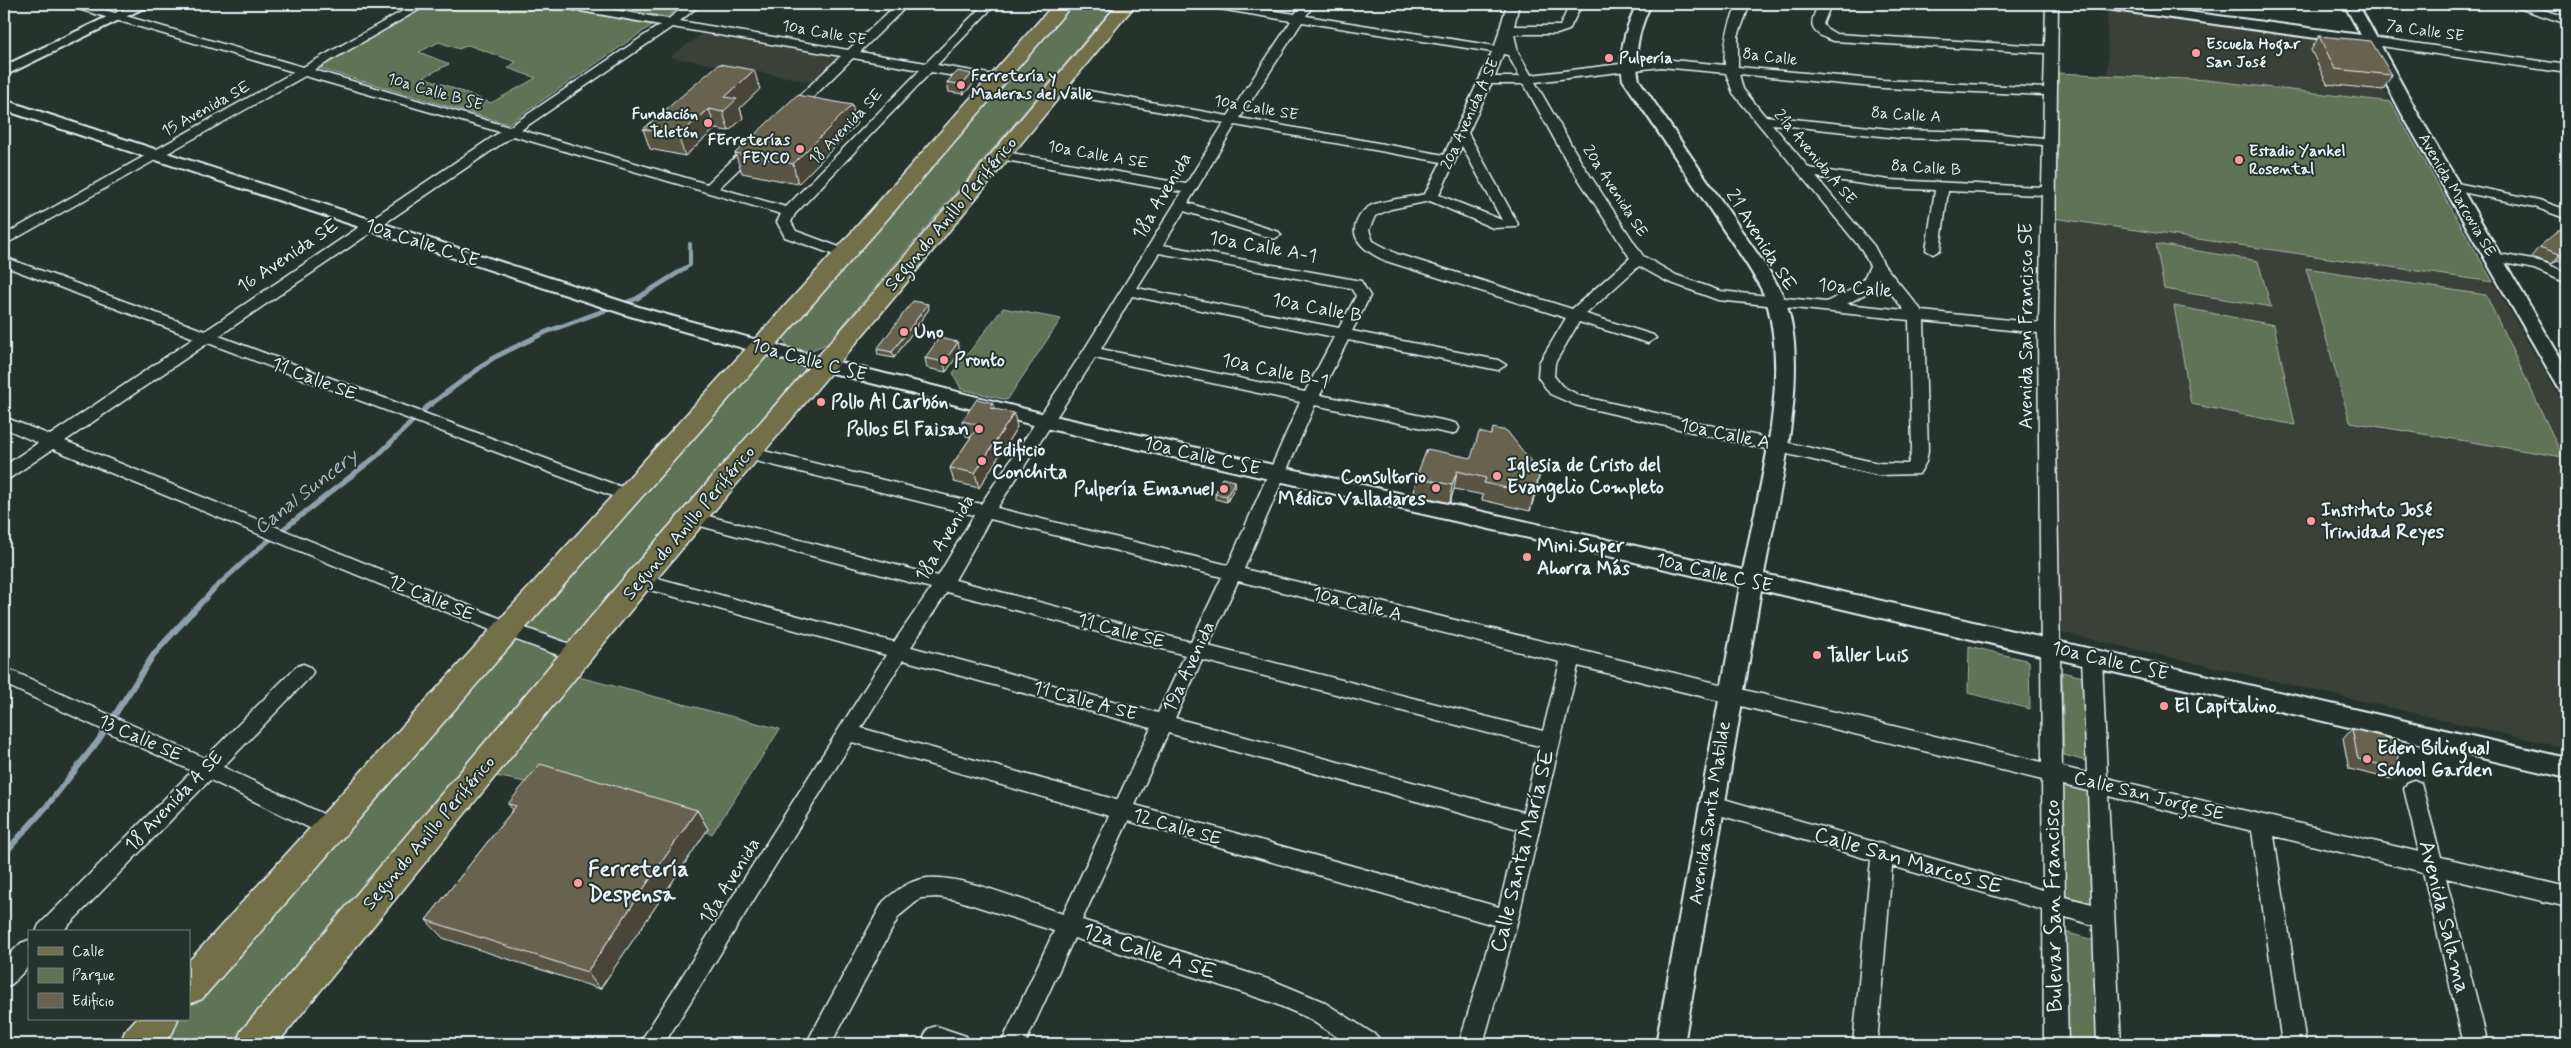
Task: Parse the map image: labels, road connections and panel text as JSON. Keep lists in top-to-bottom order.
{
  "streets": {
    "main road": ["Segundo Anillo Periférico"],
    "street": [
      "7a Calle SE",
      "10a Calle SE",
      "8a Calle",
      "10a Calle B SE",
      "15 Avenida SE",
      "20a Avenida A SE",
      "8a Calle A",
      "18 Avenida SE",
      "10a Calle A SE",
      "21a Avenida A SE",
      "8a Calle B",
      "20a Avenida SE",
      "Avenida Marcovia SE",
      "18a Avenida",
      "21 Avenida SE",
      "10a Calle C SE",
      "10a Calle A-1",
      "16 Avenida SE",
      "10a Calle",
      "10a Calle B",
      "Avenida San Francisco SE",
      "10a Calle B-1",
      "11 Calle SE",
      "10a Calle A",
      "12 Calle SE",
      "19a Avenida",
      "11 Calle A SE",
      "13 Calle SE",
      "Calle San Jorge SE",
      "18 Avenida A SE",
      "Avenida Santa Matilde",
      "Calle Santa María SE",
      "Calle San Marcos SE",
      "Bulevar San Francisco",
      "Avenida Salama",
      "12a Calle A SE"
    ]
  },
  "crossings": [
    ["7a Calle SE", "Avenida Marcovia SE"],
    ["10a Calle SE", "20a Avenida A SE"],
    ["10a Calle SE", "18 Avenida SE"],
    ["10a Calle SE", "18a Avenida"],
    ["10a Calle SE", "Segundo Anillo Periférico"],
    ["10a Calle SE", "16 Avenida SE"],
    ["8a Calle", "20a Avenida A SE"],
    ["8a Calle", "21a Avenida A SE"],
    ["8a Calle", "20a Avenida SE"],
    ["8a Calle", "21 Avenida SE"],
    ["8a Calle", "Avenida San Francisco SE"],
    ["10a Calle B SE", "15 Avenida SE"],
    ["10a Calle B SE", "18 Avenida SE"],
    ["10a Calle B SE", "16 Avenida SE"],
    ["15 Avenida SE", "10a Calle C SE"],
    ["20a Avenida A SE", "20a Avenida SE"],
    ["8a Calle A", "21a Avenida A SE"],
    ["8a Calle A", "Avenida San Francisco SE"],
    ["10a Calle A SE", "18a Avenida"],
    ["10a Calle A SE", "Segundo Anillo Periférico"],
    ["21a Avenida A SE", "8a Calle B"],
    ["8a Calle B", "Avenida San Francisco SE"],
    ["20a Avenida SE", "10a Calle"],
    ["20a Avenida SE", "10a Calle A"],
    ["18a Avenida", "10a Calle C SE"],
    ["18a Avenida", "10a Calle A-1"],
    ["18a Avenida", "10a Calle B"],
    ["18a Avenida", "10a Calle B-1"],
    ["18a Avenida", "11 Calle SE"],
    ["18a Avenida", "10a Calle A"],
    ["18a Avenida", "12 Calle SE"],
    ["18a Avenida", "11 Calle A SE"],
    ["Segundo Anillo Periférico", "10a Calle C SE"],
    ["Segundo Anillo Periférico", "11 Calle SE"],
    ["Segundo Anillo Periférico", "10a Calle A"],
    ["Segundo Anillo Periférico", "12 Calle SE"],
    ["Segundo Anillo Periférico", "11 Calle A SE"],
    ["21 Avenida SE", "10a Calle C SE"],
    ["21 Avenida SE", "10a Calle"],
    ["21 Avenida SE", "10a Calle A"],
    ["21 Avenida SE", "Avenida Santa Matilde"],
    ["10a Calle C SE", "16 Avenida SE"],
    ["10a Calle C SE", "Avenida San Francisco SE"],
    ["10a Calle C SE", "19a Avenida"],
    ["10a Calle C SE", "Avenida Santa Matilde"],
    ["10a Calle C SE", "Bulevar San Francisco"],
    ["10a Calle A-1", "19a Avenida"],
    ["16 Avenida SE", "11 Calle SE"],
    ["16 Avenida SE", "12 Calle SE"],
    ["10a Calle", "Avenida San Francisco SE"],
    ["10a Calle", "10a Calle A"],
    ["10a Calle B", "19a Avenida"],
    ["Avenida San Francisco SE", "Bulevar San Francisco"],
    ["10a Calle B-1", "19a Avenida"],
    ["11 Calle SE", "19a Avenida"],
    ["11 Calle SE", "Calle Santa María SE"],
    ["10a Calle A", "19a Avenida"],
    ["10a Calle A", "Calle San Jorge SE"],
    ["10a Calle A", "Avenida Santa Matilde"],
    ["10a Calle A", "Calle Santa María SE"],
    ["12 Calle SE", "19a Avenida"],
    ["12 Calle SE", "Calle Santa María SE"],
    ["19a Avenida", "11 Calle A SE"],
    ["19a Avenida", "12a Calle A SE"],
    ["11 Calle A SE", "Calle Santa María SE"],
    ["13 Calle SE", "18 Avenida A SE"],
    ["Calle San Jorge SE", "Avenida Santa Matilde"],
    ["Calle San Jorge SE", "Bulevar San Francisco"],
    ["Calle San Jorge SE", "Avenida Salama"],
    ["Avenida Santa Matilde", "Calle San Marcos SE"],
    ["Calle San Marcos SE", "Bulevar San Francisco"]
  ],
  "water": ["Canal Suncery"],
  "places": [
    "Escuela Hogar San José",
    "Pulpería",
    "Ferretería y Maderas del Valle",
    "Fundación Teletón",
    "FErreterías FEYCO",
    "Estadio Yankel Rosental",
    "Uno",
    "Pronto",
    "Pollo Al Carbón",
    "Pollos El Faisan",
    "Edificio Conchita",
    "Iglesia de Cristo del Evangelio Completo",
    "Consultorio Médico Valladares",
    "Pulpería Emanuel",
    "Instituto José Trinidad Reyes",
    "Mini Super Ahorra Más",
    "Taller Luis",
    "El Capitalino",
    "Eden Bilingual School Garden",
    "Ferretería Despensa"
  ],
  "legend": ["Calle", "Parque", "Edificio"]
}
